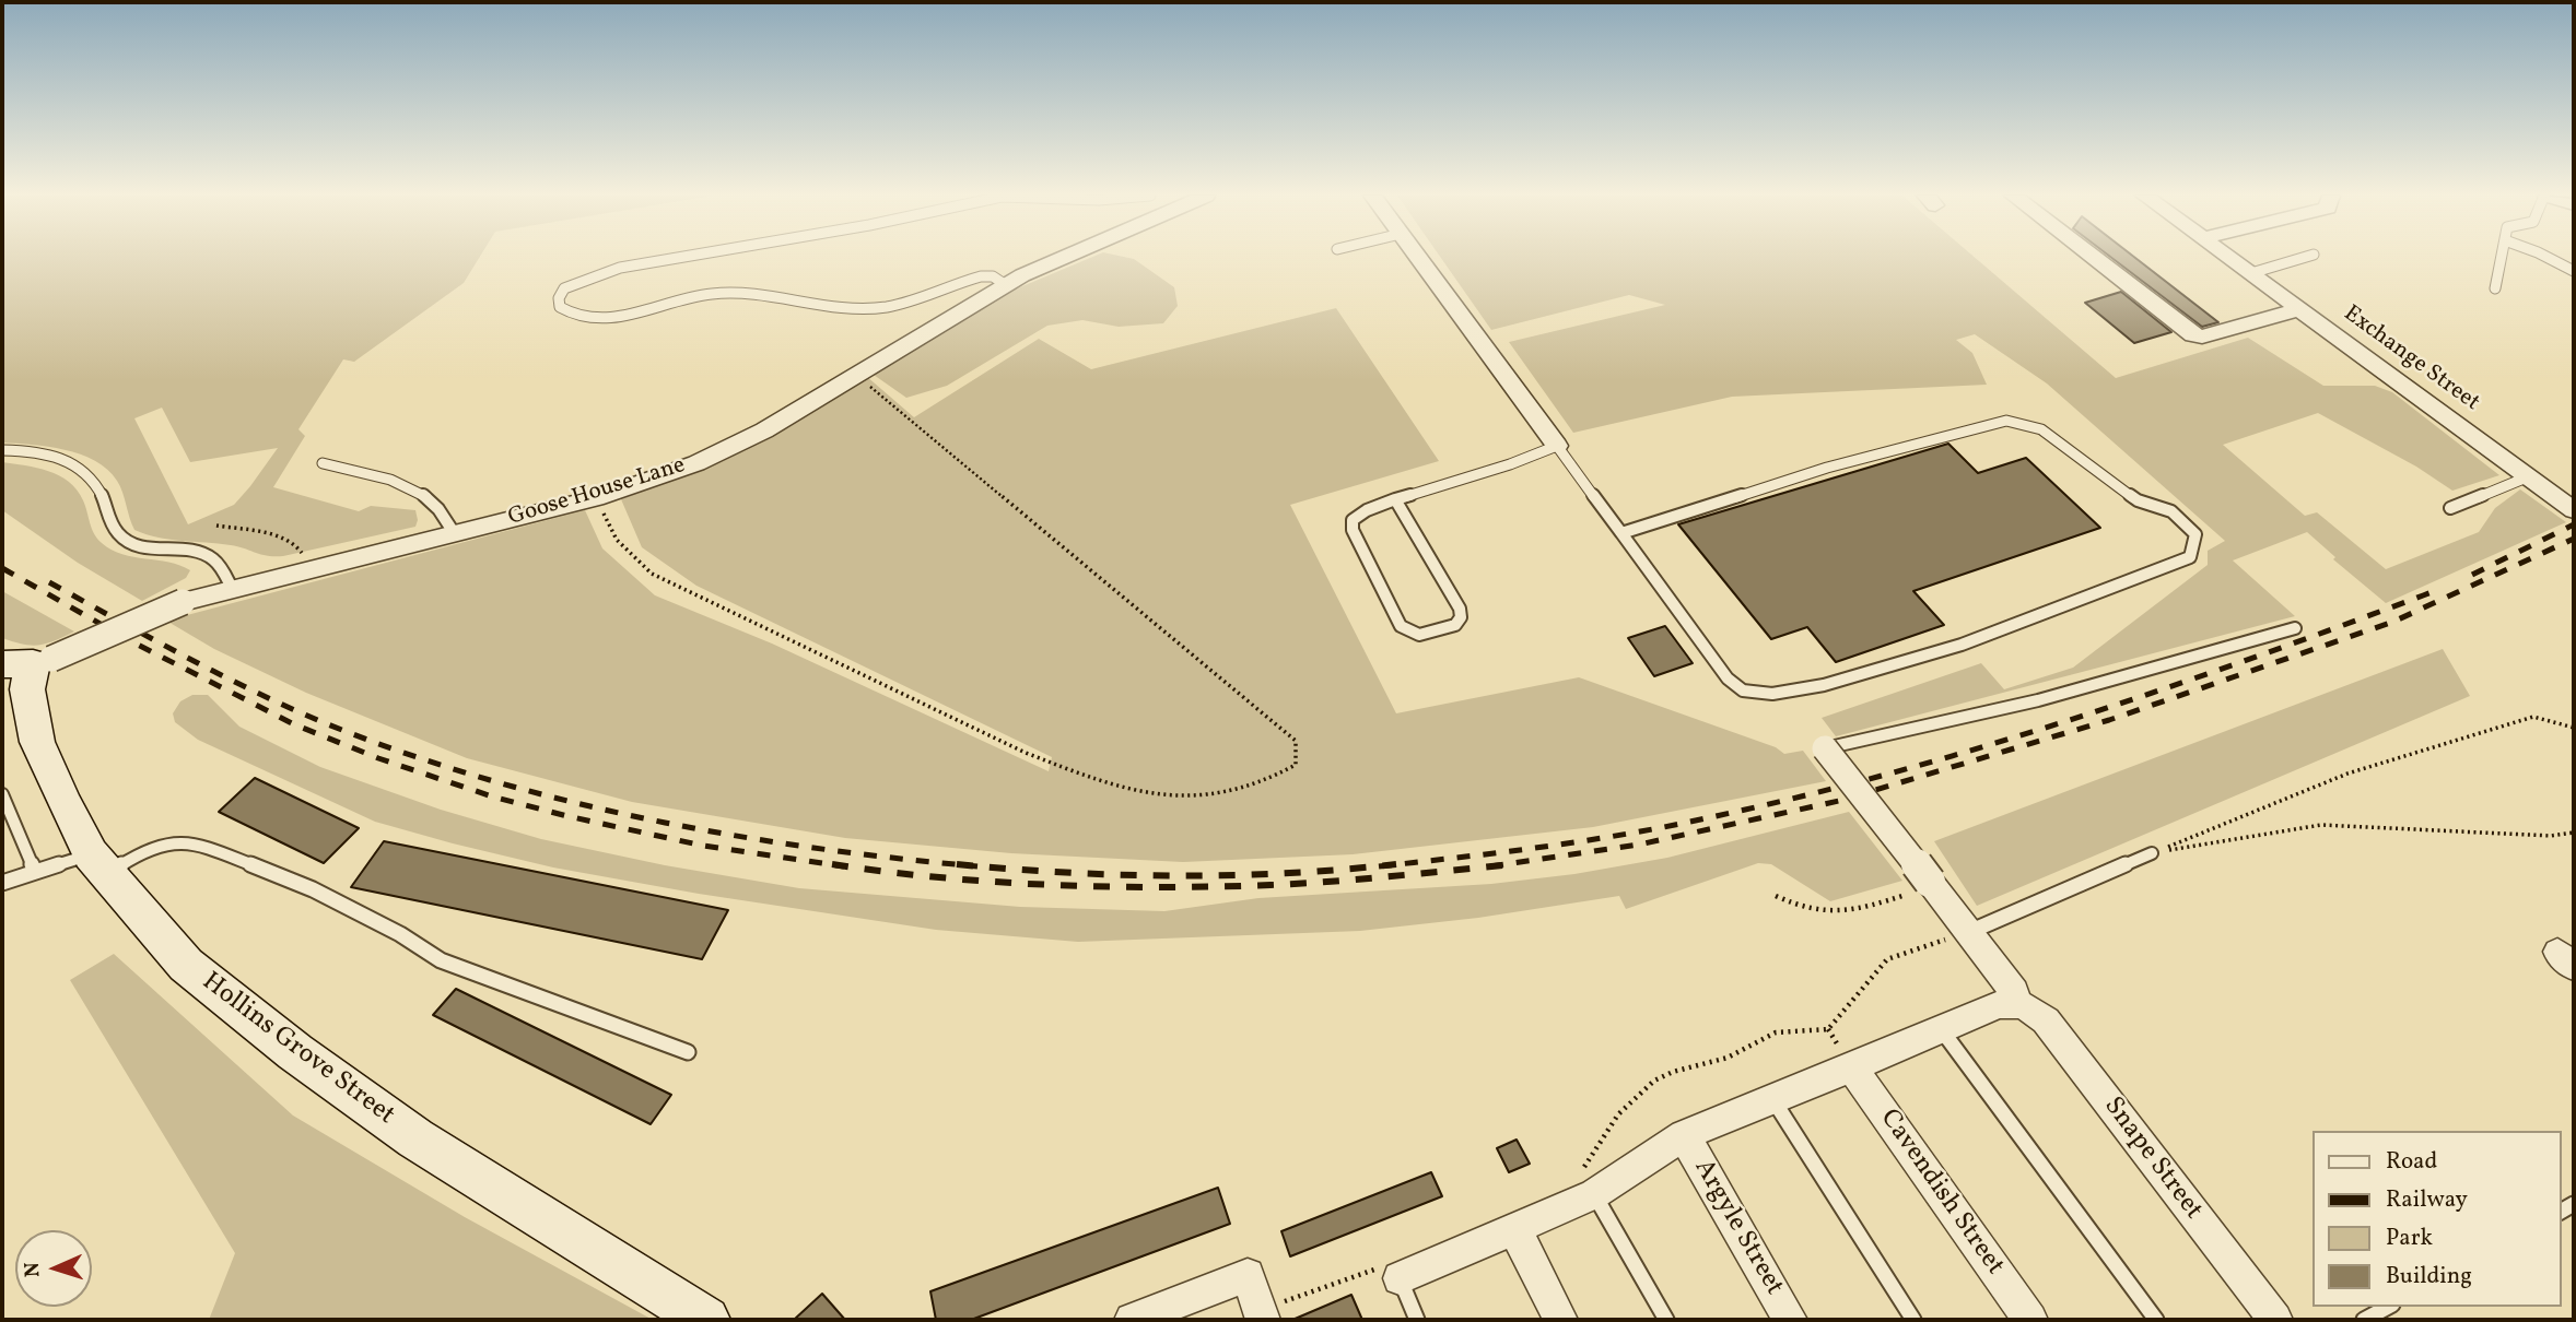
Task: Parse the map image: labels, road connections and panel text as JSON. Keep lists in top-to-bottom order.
{
  "streets": {
    "street": [
      "Exchange Street",
      "Goose House Lane",
      "Hollins Grove Street",
      "Snape Street",
      "Cavendish Street",
      "Argyle Street"
    ]
  },
  "crossings": [
    ["Goose House Lane", "Hollins Grove Street"]
  ],
  "legend": [
    "Road",
    "Railway",
    "Park",
    "Building"
  ],
  "north": "left"
}
